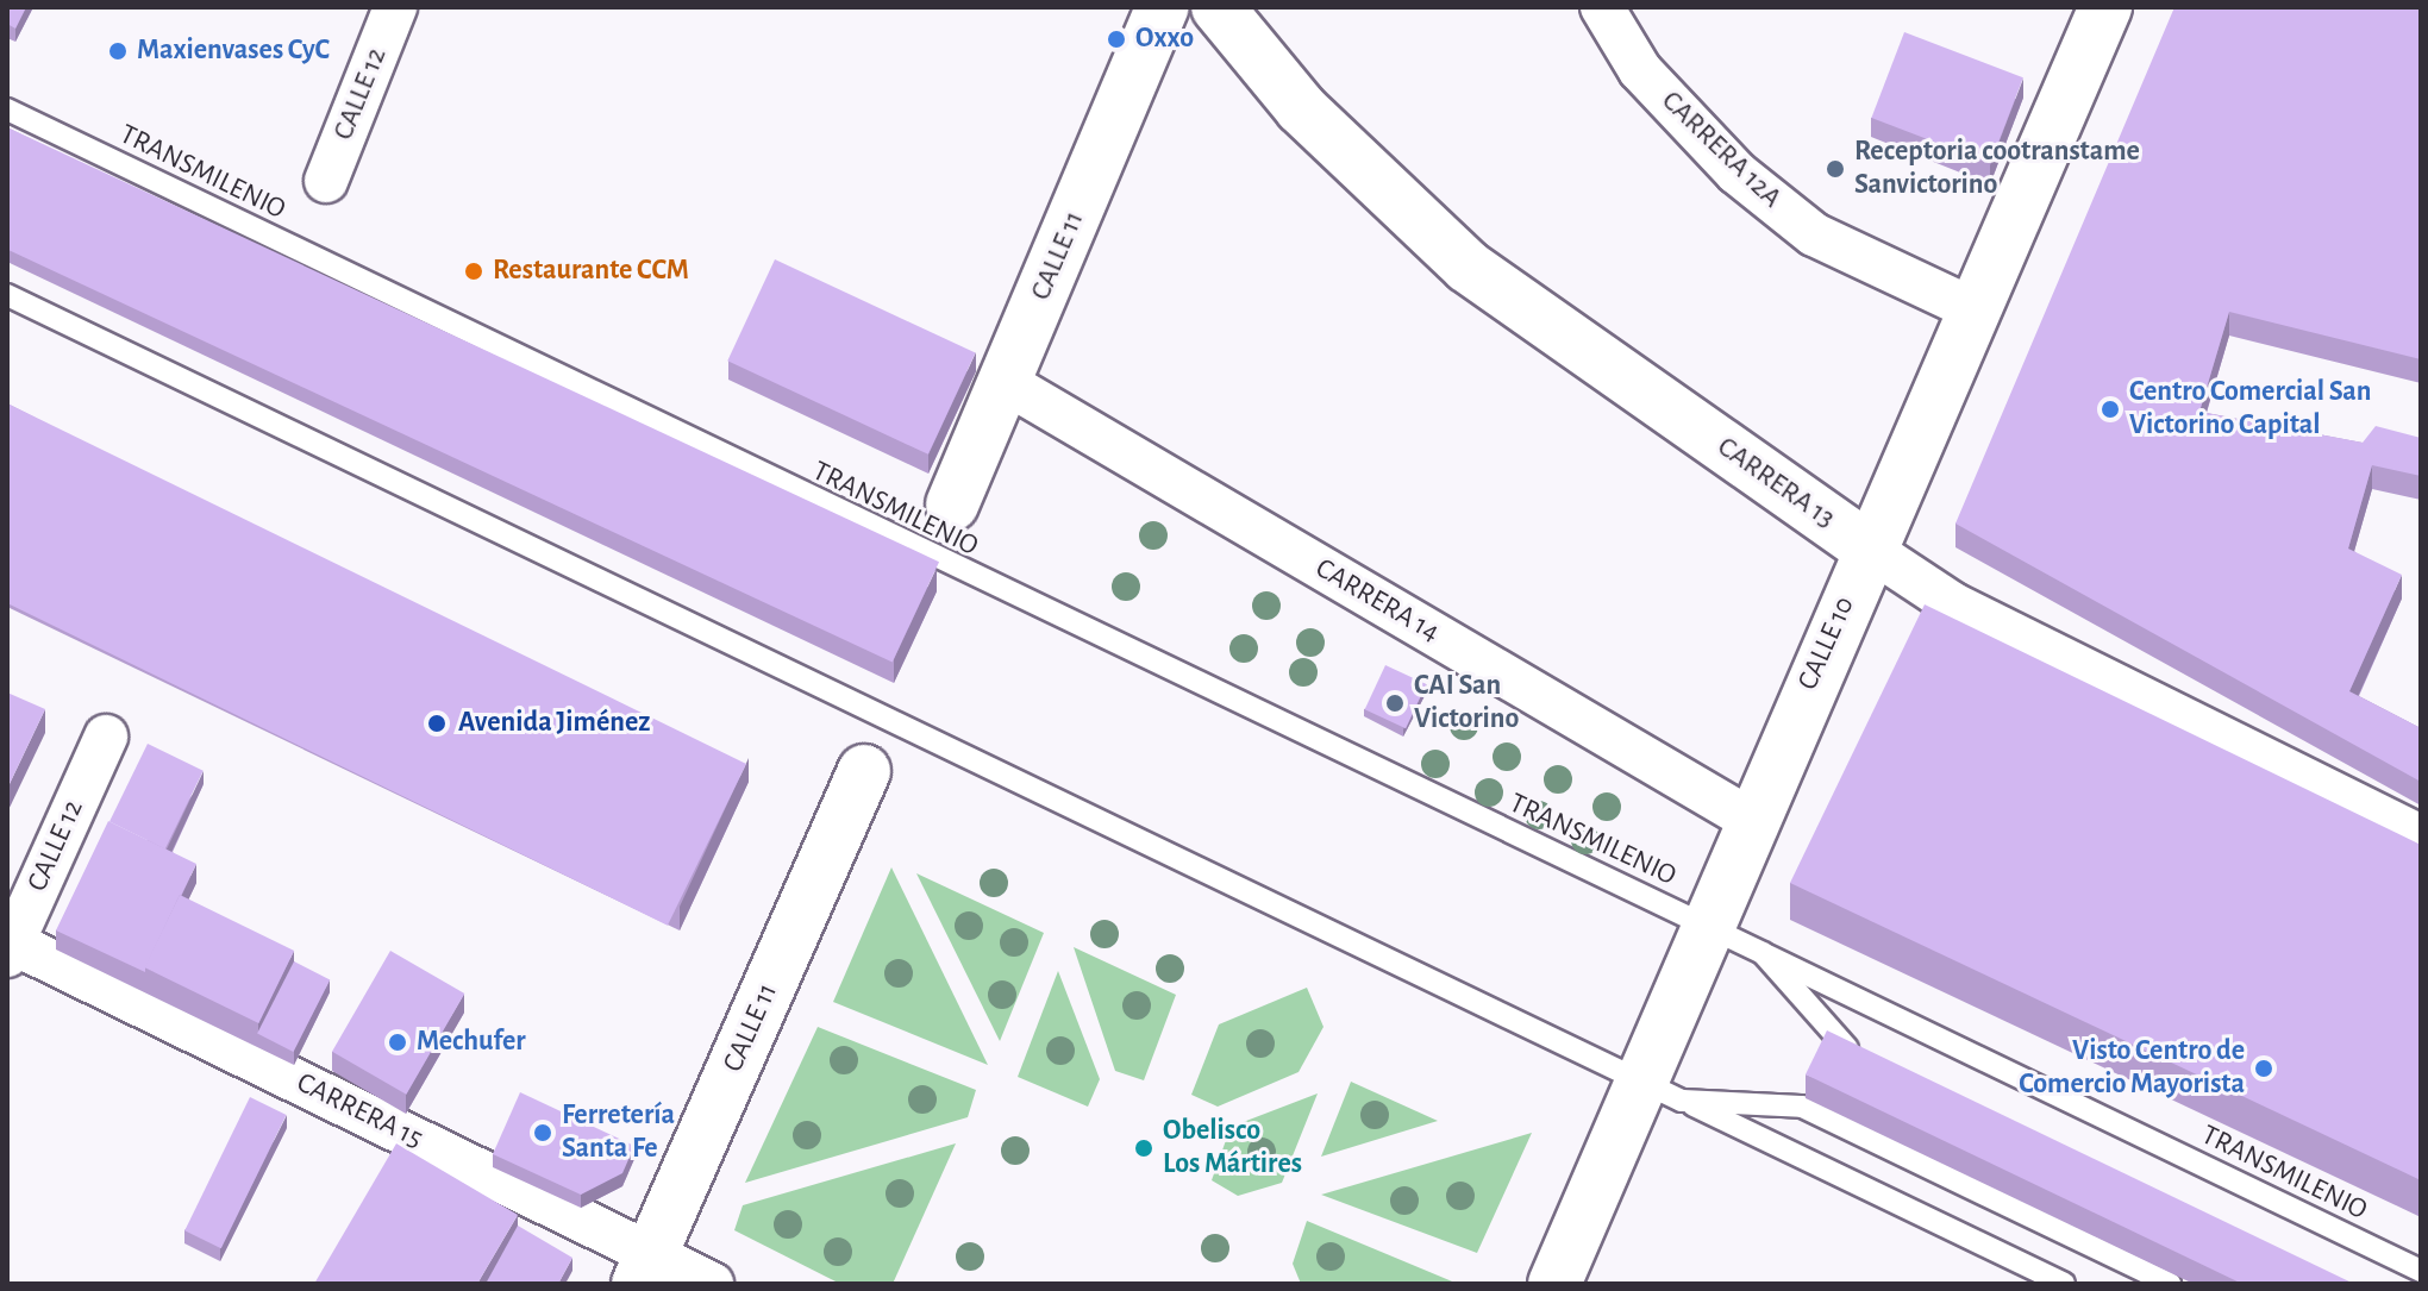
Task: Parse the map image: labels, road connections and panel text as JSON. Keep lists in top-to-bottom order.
{
  "streets": {
    "street": [
      "CALLE 12",
      "CARRERA 12A",
      "CALLE 11",
      "CARRERA 13",
      "CARRERA 14",
      "CALLE 10",
      "CARRERA 15"
    ],
    "lane": ["TRANSMILENIO"]
  },
  "crossings": [
    ["CALLE 12", "CARRERA 15"],
    ["CARRERA 12A", "CALLE 10"],
    ["TRANSMILENIO", "CALLE 10"],
    ["CALLE 11", "CARRERA 14"],
    ["CALLE 11", "CARRERA 15"],
    ["CARRERA 13", "CALLE 10"],
    ["CARRERA 14", "CALLE 10"]
  ],
  "places": [
    "Oxxo",
    "Maxienvases CyC",
    "Receptoria cootranstame Sanvictorino",
    "Restaurante CCM",
    "Centro Comercial San Victorino Capital",
    "CAI San Victorino",
    "Avenida Jiménez",
    "Mechufer",
    "Visto Centro de Comercio Mayorista",
    "Ferretería Santa Fe",
    "Obelisco Los Mártires"
  ]
}
